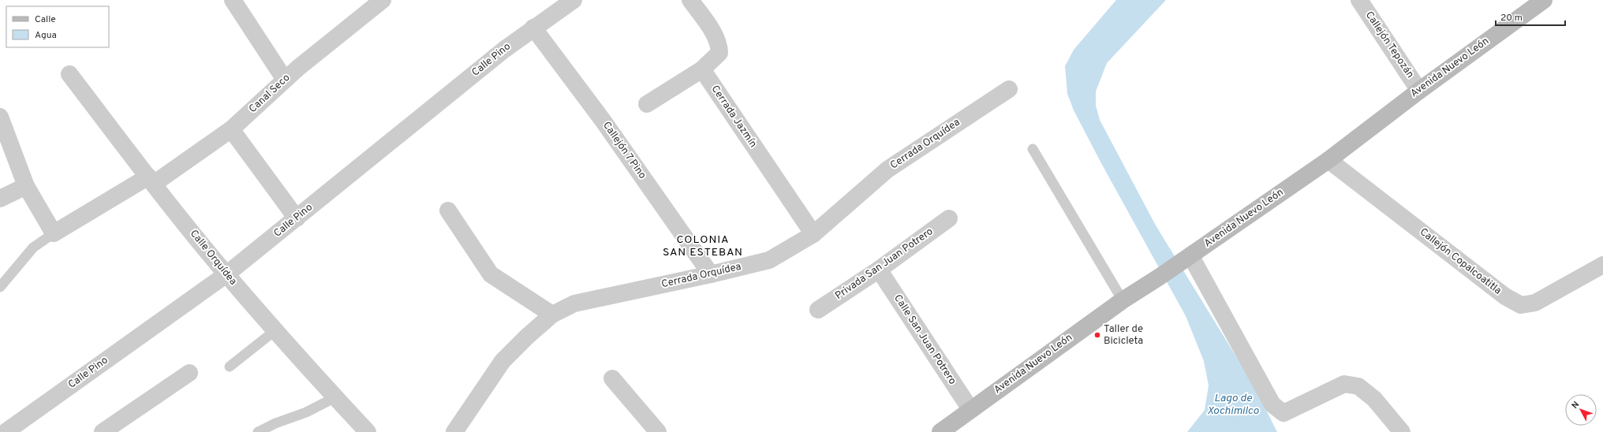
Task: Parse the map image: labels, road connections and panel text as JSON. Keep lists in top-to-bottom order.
{
  "streets": {
    "street": [
      "Callejón Tepozán",
      "Calle Pino",
      "Avenida Nuevo León",
      "Canal Seco",
      "Cerrada Jazmín",
      "Cerrada Orquídea",
      "Callejón 7 Pino",
      "Calle Orquídea",
      "Callejón Copalcoatitla",
      "Privada San Juan Potrero",
      "Calle San Juan Potrero"
    ]
  },
  "crossings": [
    ["Callejón Tepozán", "Avenida Nuevo León"],
    ["Calle Pino", "Callejón 7 Pino"],
    ["Calle Pino", "Calle Orquídea"],
    ["Avenida Nuevo León", "Callejón Copalcoatitla"],
    ["Avenida Nuevo León", "Calle San Juan Potrero"],
    ["Canal Seco", "Calle Orquídea"],
    ["Cerrada Jazmín", "Cerrada Orquídea"],
    ["Cerrada Orquídea", "Callejón 7 Pino"],
    ["Privada San Juan Potrero", "Calle San Juan Potrero"]
  ],
  "districts": ["COLONIA SAN ESTEBAN"],
  "water": ["Lago de Xochimilco"],
  "places": ["Taller de Bicicleta"],
  "legend": ["Calle", "Agua"],
  "scale_bar": "20 m",
  "north": "top left"
}
